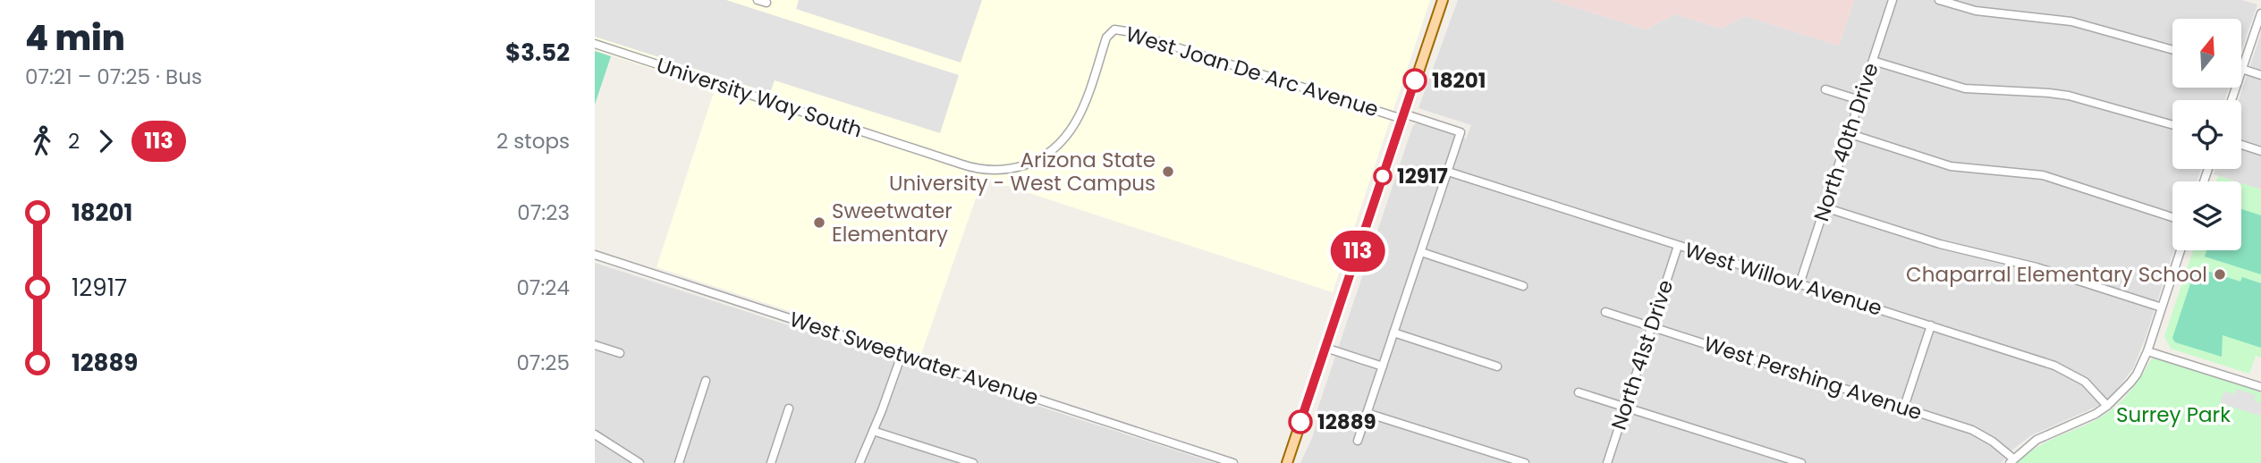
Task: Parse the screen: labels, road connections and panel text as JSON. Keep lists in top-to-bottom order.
{
  "streets": {
    "street": [
      "West Joan De Arc Avenue",
      "University Way South",
      "North 40th Drive",
      "West Willow Avenue",
      "North 41st Drive",
      "West Sweetwater Avenue",
      "West Pershing Avenue"
    ]
  },
  "crossings": [
    ["West Joan De Arc Avenue", "University Way South"],
    ["West Joan De Arc Avenue", "West Willow Avenue"],
    ["North 40th Drive", "West Willow Avenue"],
    ["West Willow Avenue", "North 41st Drive"],
    ["North 41st Drive", "West Pershing Avenue"]
  ],
  "parks": ["Surrey Park"],
  "places": [
    "18201",
    "Arizona State University - West Campus",
    "12917",
    "Sweetwater Elementary",
    "Chaparral Elementary School",
    "12889"
  ],
  "lines": ["bus line 113"],
  "north": "top",
  "page": {
    "heading": ["4 min", "07:21 – 07:25 · Bus", "$3.52"],
    "on_map": "113",
    "legs": ["2", "113", "2 stops"],
    "list": [
      {
        "name": "18201",
        "value": "07:23"
      },
      {
        "name": "12917",
        "value": "07:24"
      },
      {
        "name": "12889",
        "value": "07:25"
      }
    ]
  }
}
